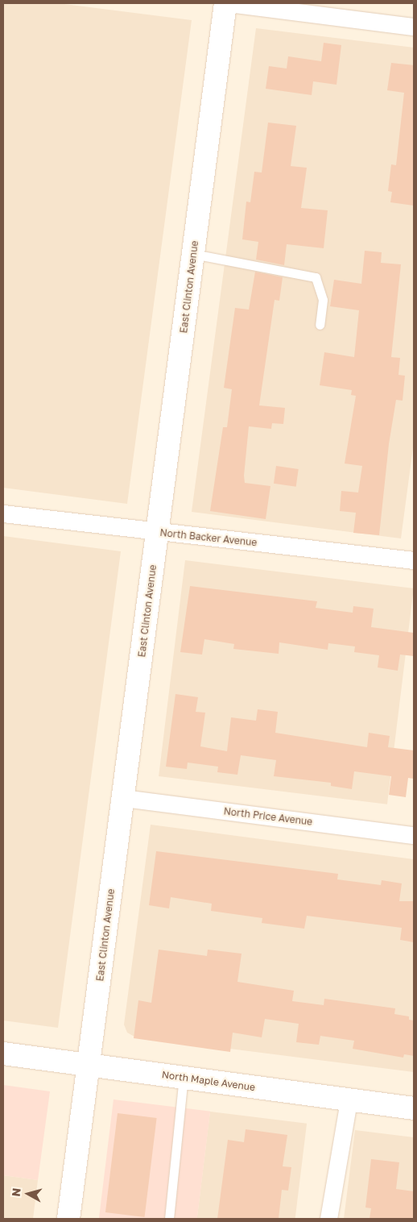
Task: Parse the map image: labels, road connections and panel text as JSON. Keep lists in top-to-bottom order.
{
  "streets": {
    "main road": ["East Clinton Avenue", "North Maple Avenue"],
    "street": ["North Backer Avenue", "North Price Avenue"]
  },
  "crossings": [
    ["East Clinton Avenue", "North Backer Avenue"],
    ["East Clinton Avenue", "North Price Avenue"],
    ["East Clinton Avenue", "North Maple Avenue"]
  ],
  "north": "left"
}
